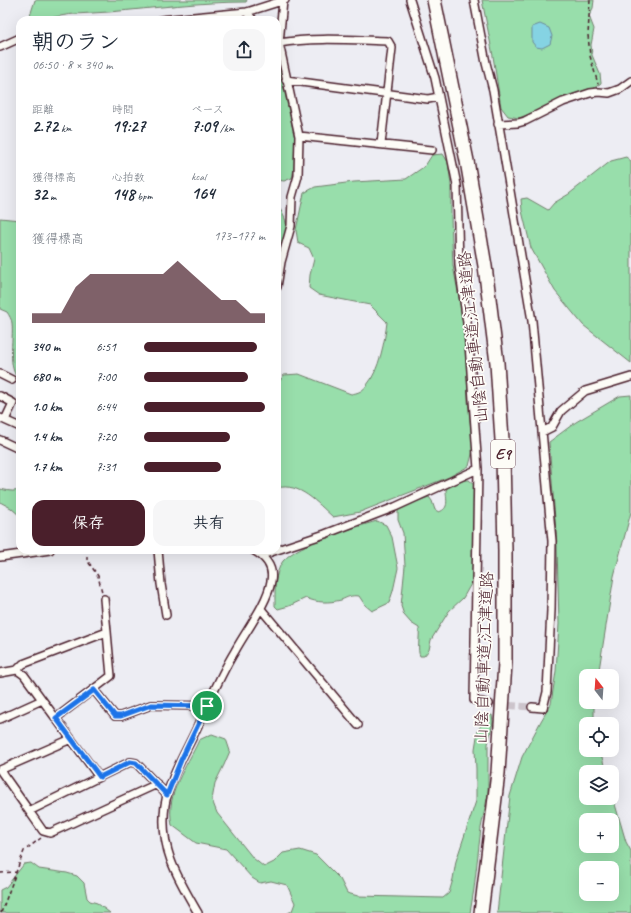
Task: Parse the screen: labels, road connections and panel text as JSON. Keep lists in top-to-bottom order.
{
  "streets": {
    "highway": ["山陰自動車道;江津道路", "E9"]
  },
  "north": "top",
  "page": {
    "heading": ["朝のラン", "06:50 · 8 × 340 m"],
    "stats": [
      ["距離", "2.72 km"],
      ["時間", "19:27"],
      ["ペース", "7:09 /km"],
      ["獲得標高", "32 m"],
      ["心拍数", "148 bpm"],
      ["kcal", "164"]
    ],
    "chart": ["獲得標高", "173–177 m"],
    "list": [
      {
        "name": "340 m",
        "note": "6:51"
      },
      {
        "name": "680 m",
        "note": "7:00"
      },
      {
        "name": "1.0 km",
        "note": "6:44"
      },
      {
        "name": "1.4 km",
        "note": "7:20"
      },
      {
        "name": "1.7 km",
        "note": "7:31"
      }
    ],
    "buttons": ["保存", "共有"],
    "map_buttons": ["+", "−"]
  }
}
